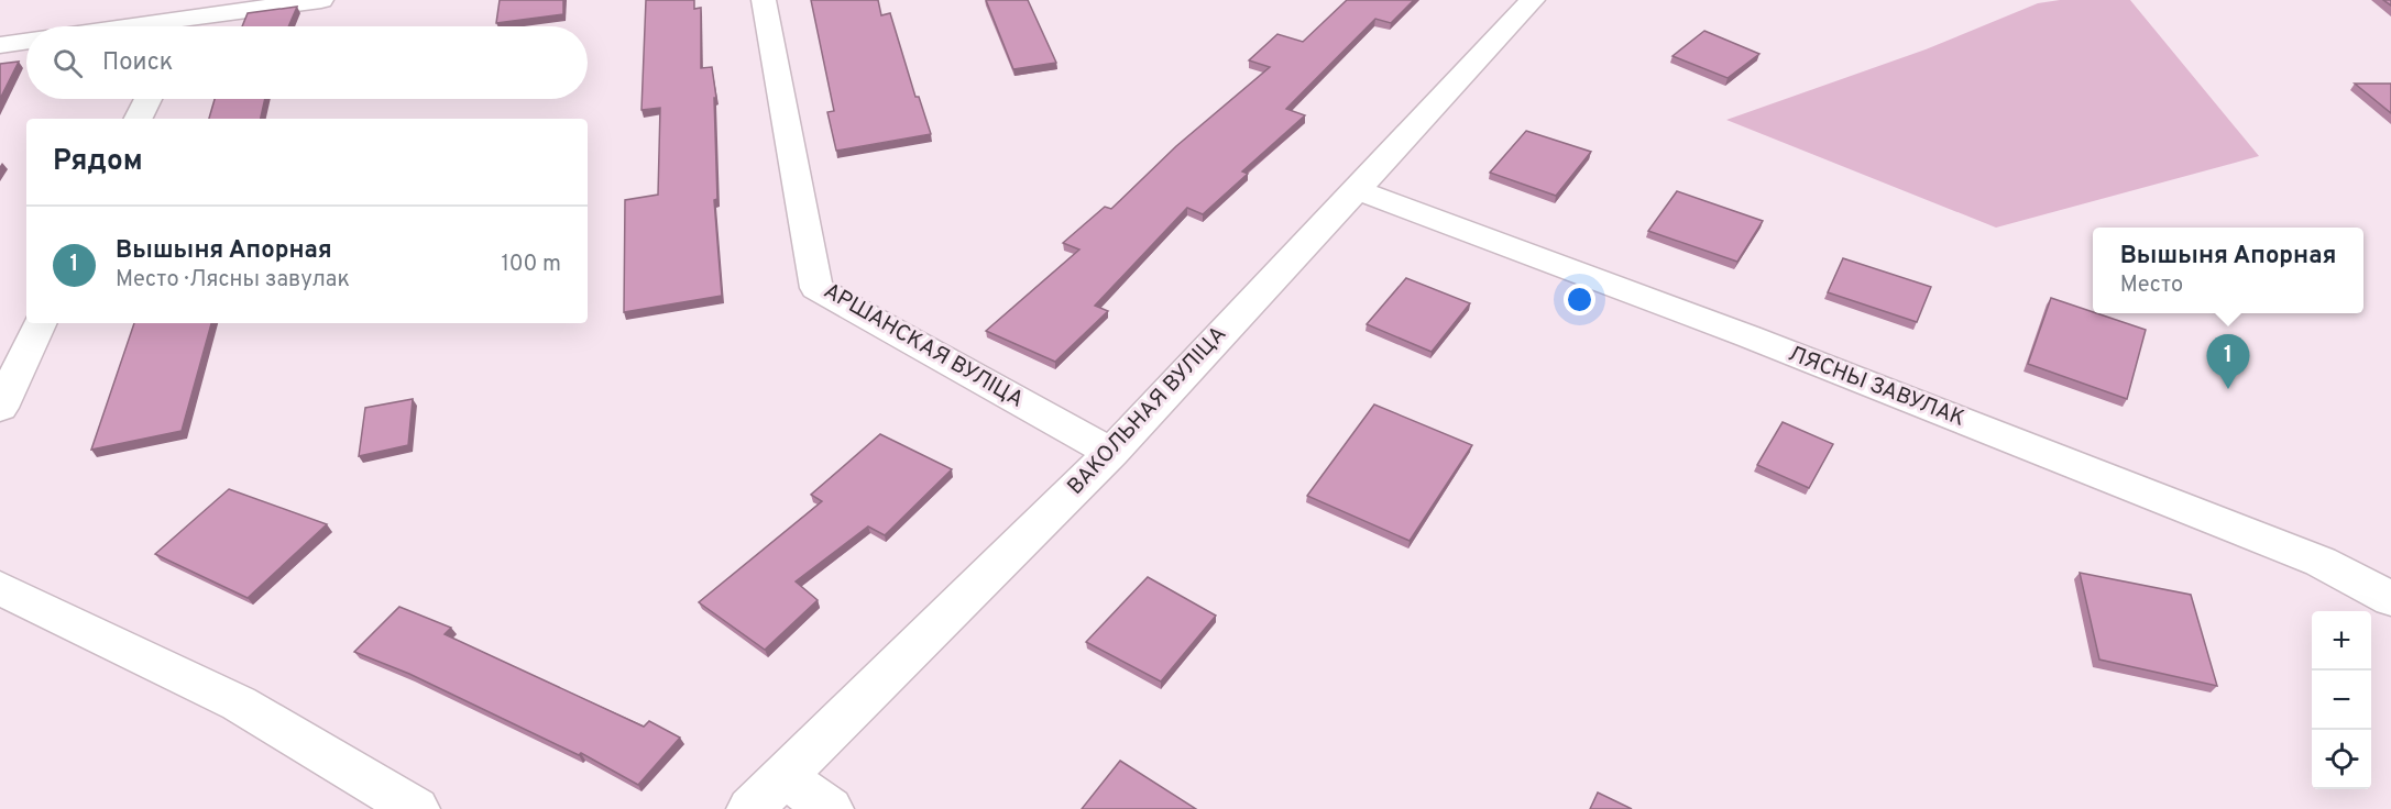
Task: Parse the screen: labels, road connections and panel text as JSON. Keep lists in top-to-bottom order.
{
  "streets": {
    "street": ["АРШАНСКАЯ ВУЛІЦА", "ЛЯСНЫ ЗАВУЛАК", "ВАКОЛЬНАЯ ВУЛІЦА"]
  },
  "crossings": [
    ["АРШАНСКАЯ ВУЛІЦА", "ВАКОЛЬНАЯ ВУЛІЦА"],
    ["ЛЯСНЫ ЗАВУЛАК", "ВАКОЛЬНАЯ ВУЛІЦА"]
  ],
  "page": {
    "search": "Поиск",
    "heading": "Рядом",
    "list": [
      {
        "mark": "1",
        "name": "Вышыня Апорная",
        "note": "Место · Лясны завулак",
        "value": "100 m"
      }
    ],
    "popup": ["Вышыня Апорная", "Место"],
    "pins": "1",
    "map_buttons": ["+", "−"]
  }
}
